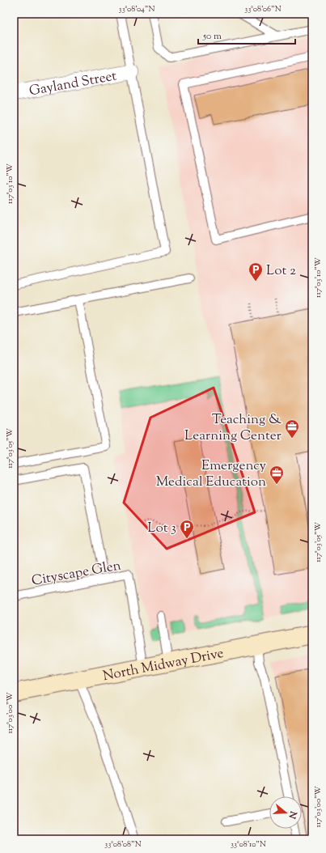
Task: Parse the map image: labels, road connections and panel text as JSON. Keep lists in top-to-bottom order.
{
  "streets": {
    "street": ["Gayland Street", "North Midway Drive"],
    "lane": ["Cityscape Glen"]
  },
  "crossings": [
    ["Cityscape Glen", "North Midway Drive"]
  ],
  "places": {
    "parking": ["Lot 2", "Lot 3"],
    "office": ["Teaching & Learning Center", "Emergency Medical Education"]
  },
  "scale_bar": "50 m",
  "north": "right",
  "coordinates": [
    "33°08'04\"N",
    "33°08'06\"N",
    "117°03'10\"W",
    "117°03'05\"W",
    "117°03'00\"W",
    "33°08'08\"N",
    "33°08'10\"N"
  ]
}
